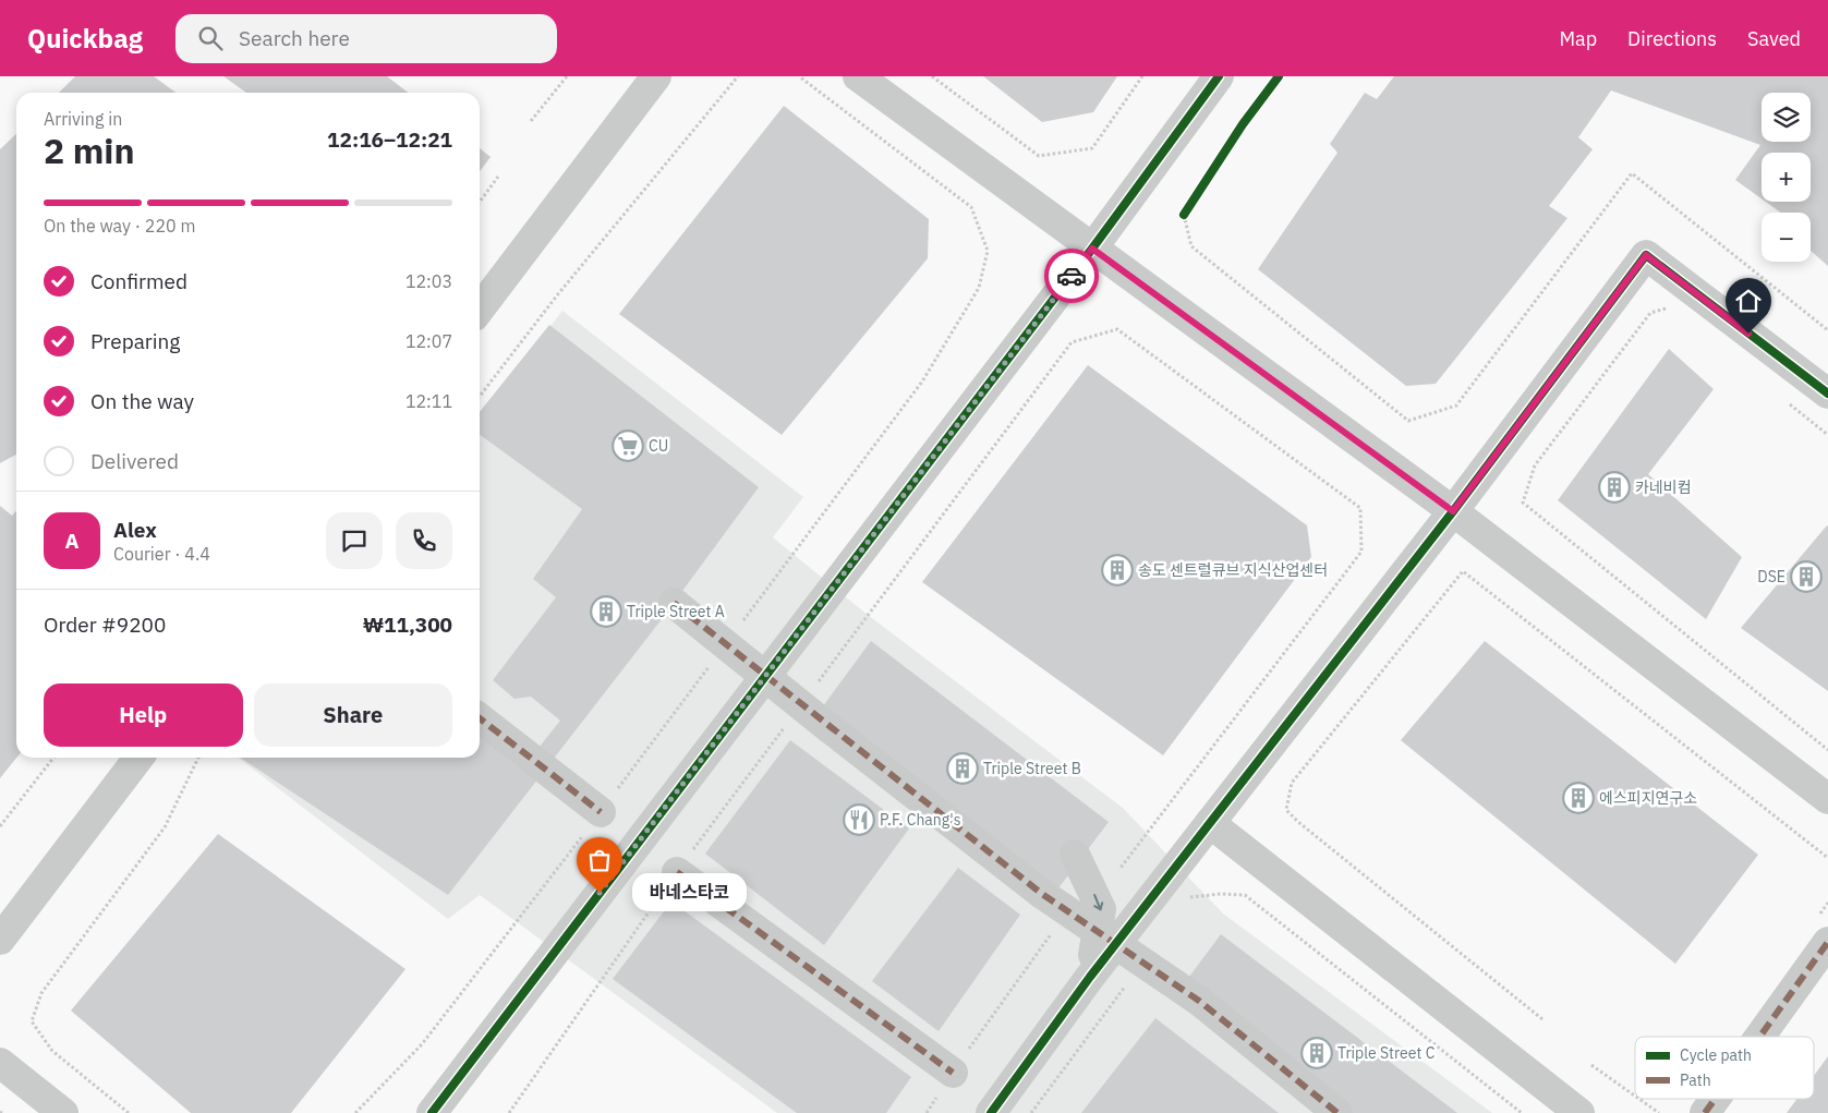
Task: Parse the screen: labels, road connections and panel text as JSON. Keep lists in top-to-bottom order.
{
  "places": {
    "supermarket": ["CU"],
    "building": [
      "카네비컴",
      "송도 센트럴큐브 지식산업센터",
      "DSE",
      "Triple Street A",
      "Triple Street B",
      "에스피지연구소",
      "Triple Street C"
    ],
    "restaurant": ["P.F. Chang's"],
    "other": ["바네스타코"]
  },
  "legend": ["Cycle path", "Path"],
  "page": {
    "header": "Quickbag",
    "search": "Search here",
    "nav": ["Map", "Directions", "Saved"],
    "map_buttons": ["+", "−"],
    "heading": ["2 min", "Arriving in", "12:16–12:21"],
    "panel": [
      "Alex",
      "Courier · 4.4",
      "Order #9200",
      "₩11,300"
    ],
    "bar": "On the way · 220 m",
    "list": [
      ["Confirmed", "12:03"],
      ["Preparing", "12:07"],
      ["On the way", "12:11"],
      "Delivered"
    ],
    "round": "A",
    "buttons": ["Help", "Share"],
    "bubble": "바네스타코"
  }
}
